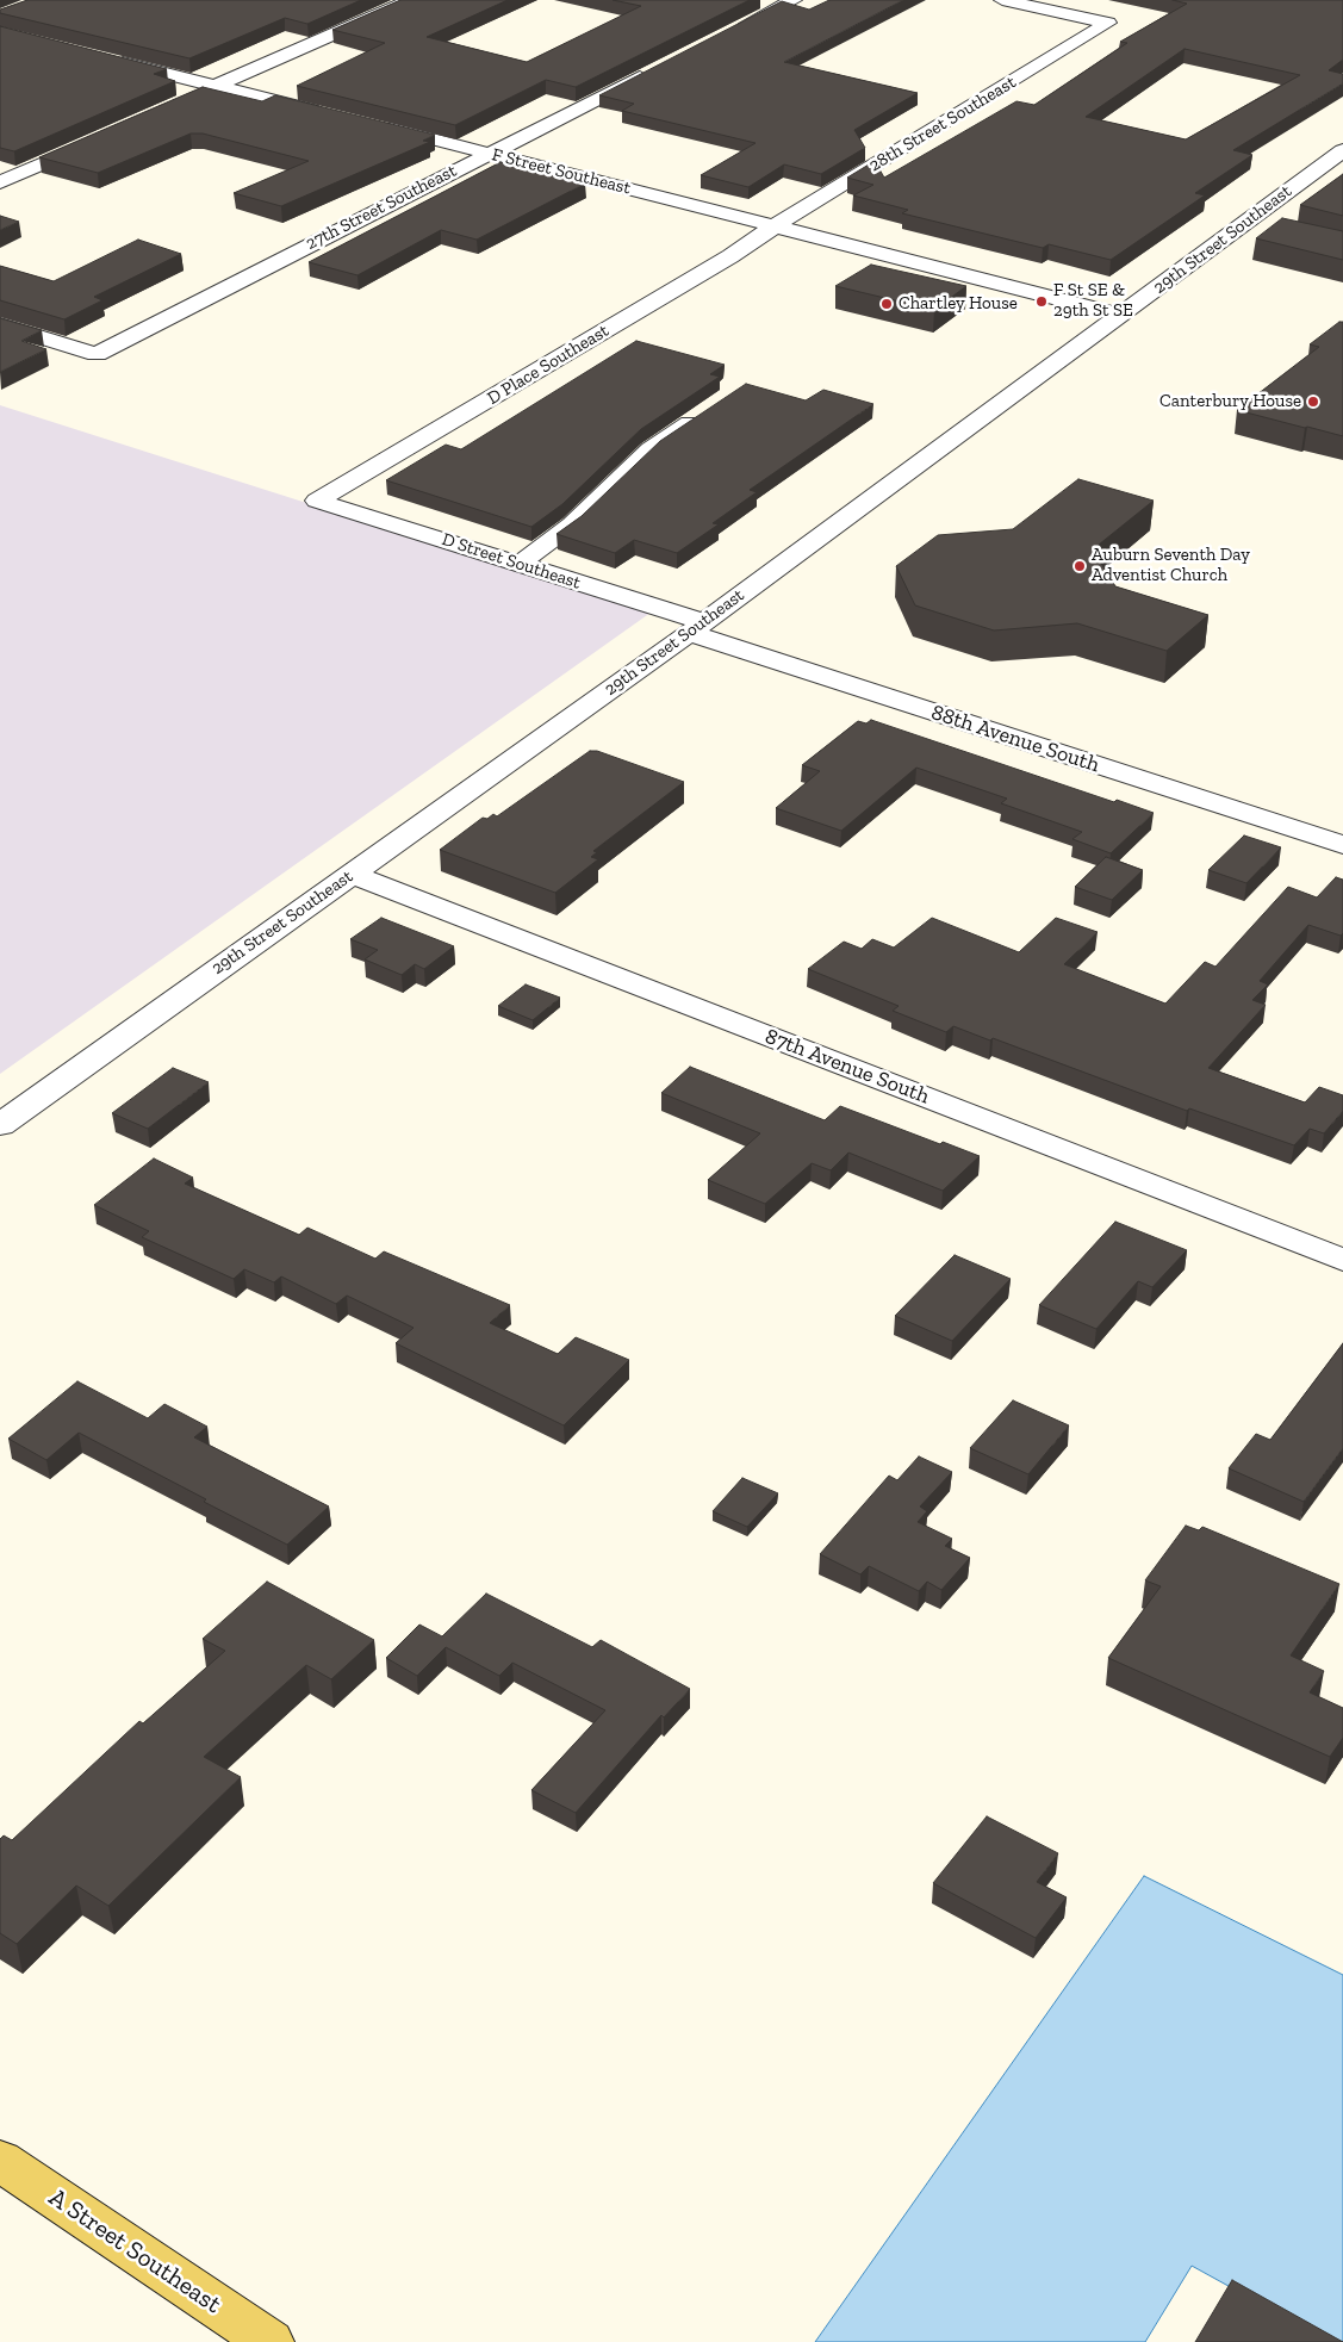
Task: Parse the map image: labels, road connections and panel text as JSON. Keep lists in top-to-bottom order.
{
  "streets": {
    "main road": ["A Street Southeast"],
    "street": [
      "28th Street Southeast",
      "F Street Southeast",
      "27th Street Southeast",
      "29th Street Southeast",
      "D Place Southeast",
      "D Street Southeast",
      "88th Avenue South",
      "87th Avenue South"
    ]
  },
  "crossings": [
    ["28th Street Southeast", "F Street Southeast"],
    ["28th Street Southeast", "D Place Southeast"],
    ["F Street Southeast", "27th Street Southeast"],
    ["F Street Southeast", "29th Street Southeast"],
    ["F Street Southeast", "D Place Southeast"],
    ["29th Street Southeast", "D Street Southeast"],
    ["29th Street Southeast", "88th Avenue South"],
    ["29th Street Southeast", "87th Avenue South"],
    ["D Place Southeast", "D Street Southeast"],
    ["D Street Southeast", "88th Avenue South"]
  ],
  "places": [
    "F St SE & 29th St SE",
    "Chartley House",
    "Canterbury House",
    "Auburn Seventh Day Adventist Church"
  ]
}
